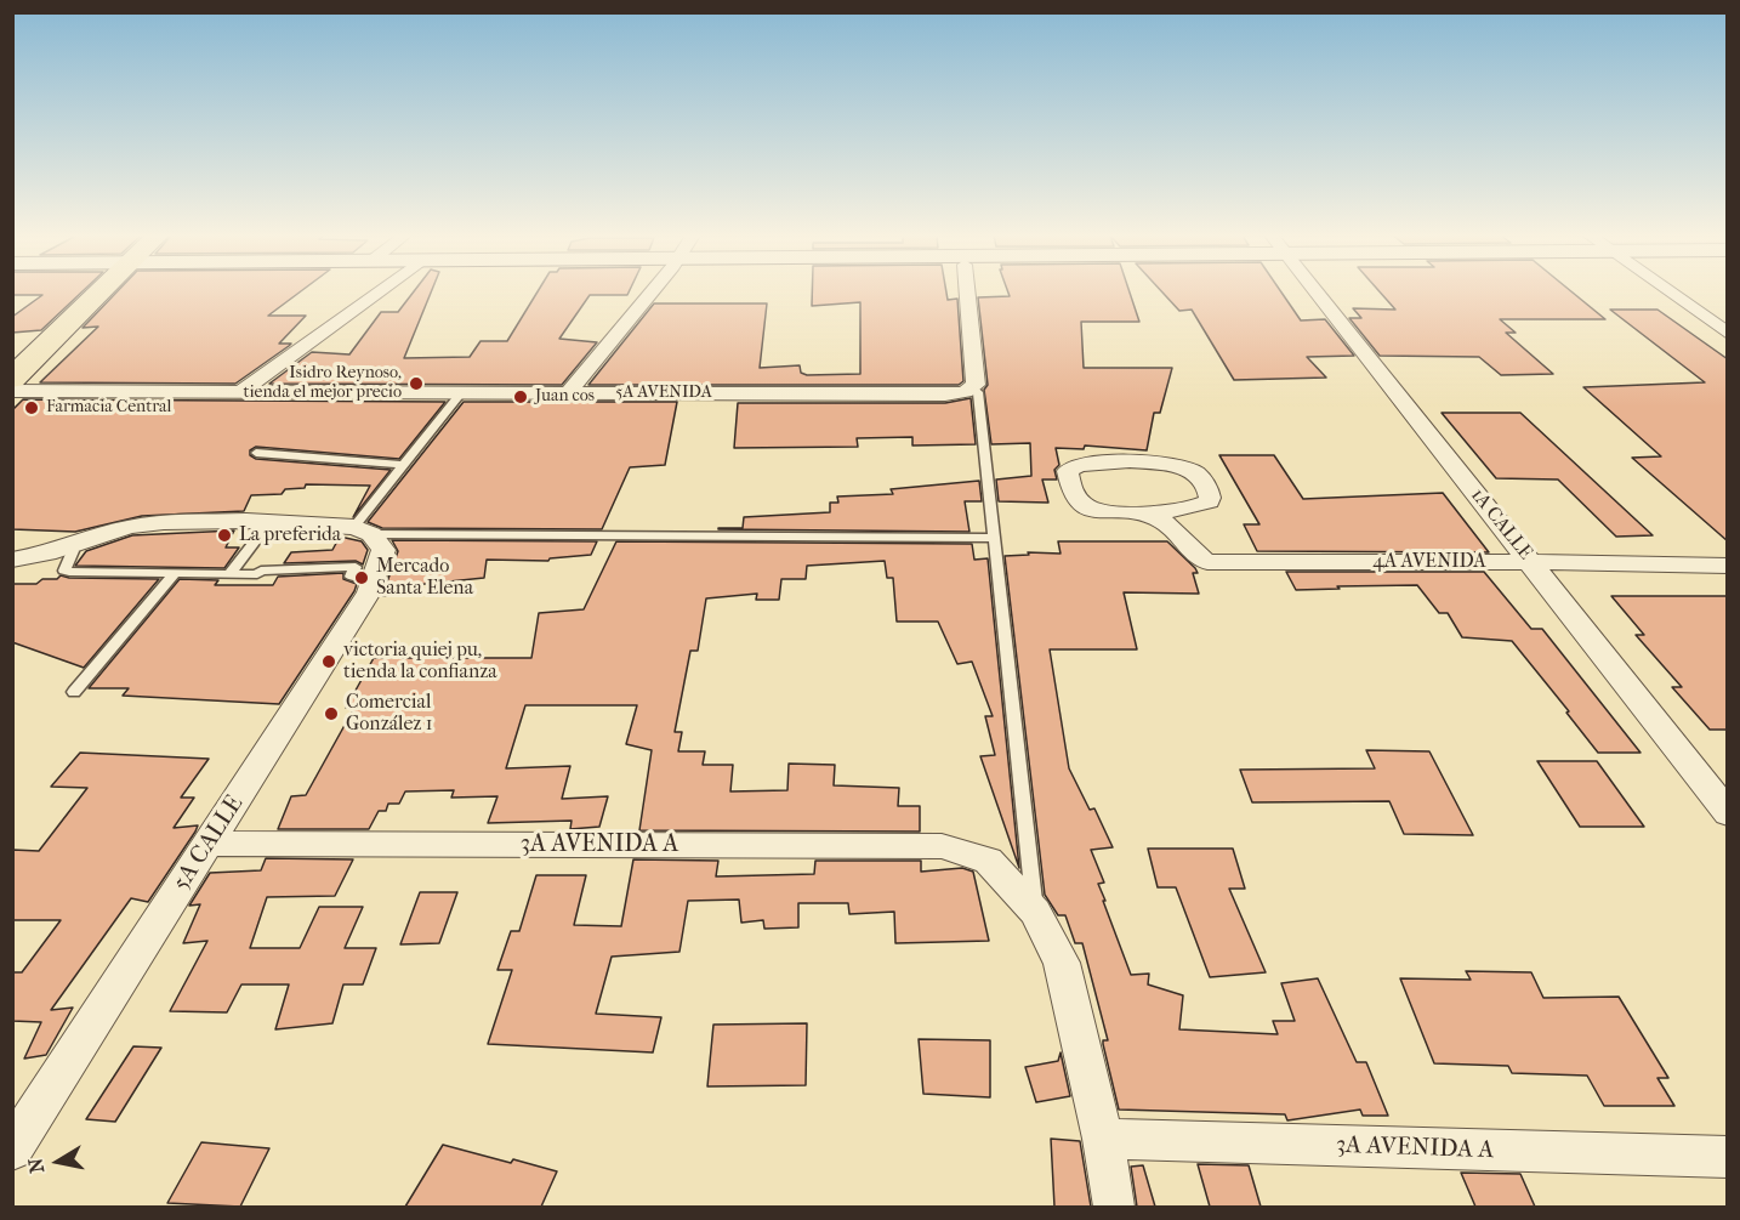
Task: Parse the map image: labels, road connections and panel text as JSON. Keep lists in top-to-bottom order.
{
  "streets": {
    "street": [
      "5A AVENIDA",
      "1A CALLE",
      "4A AVENIDA",
      "5A CALLE",
      "3A AVENIDA A"
    ]
  },
  "crossings": [
    ["1A CALLE", "4A AVENIDA"],
    ["5A CALLE", "3A AVENIDA A"]
  ],
  "places": [
    "Isidro Reynoso, tienda el mejor precio",
    "Juan cos",
    "Farmacia Central",
    "La preferida",
    "Mercado Santa Elena",
    "victoria quiej pu, tienda la confianza",
    "Comercial González 1"
  ],
  "north": "left"
}
